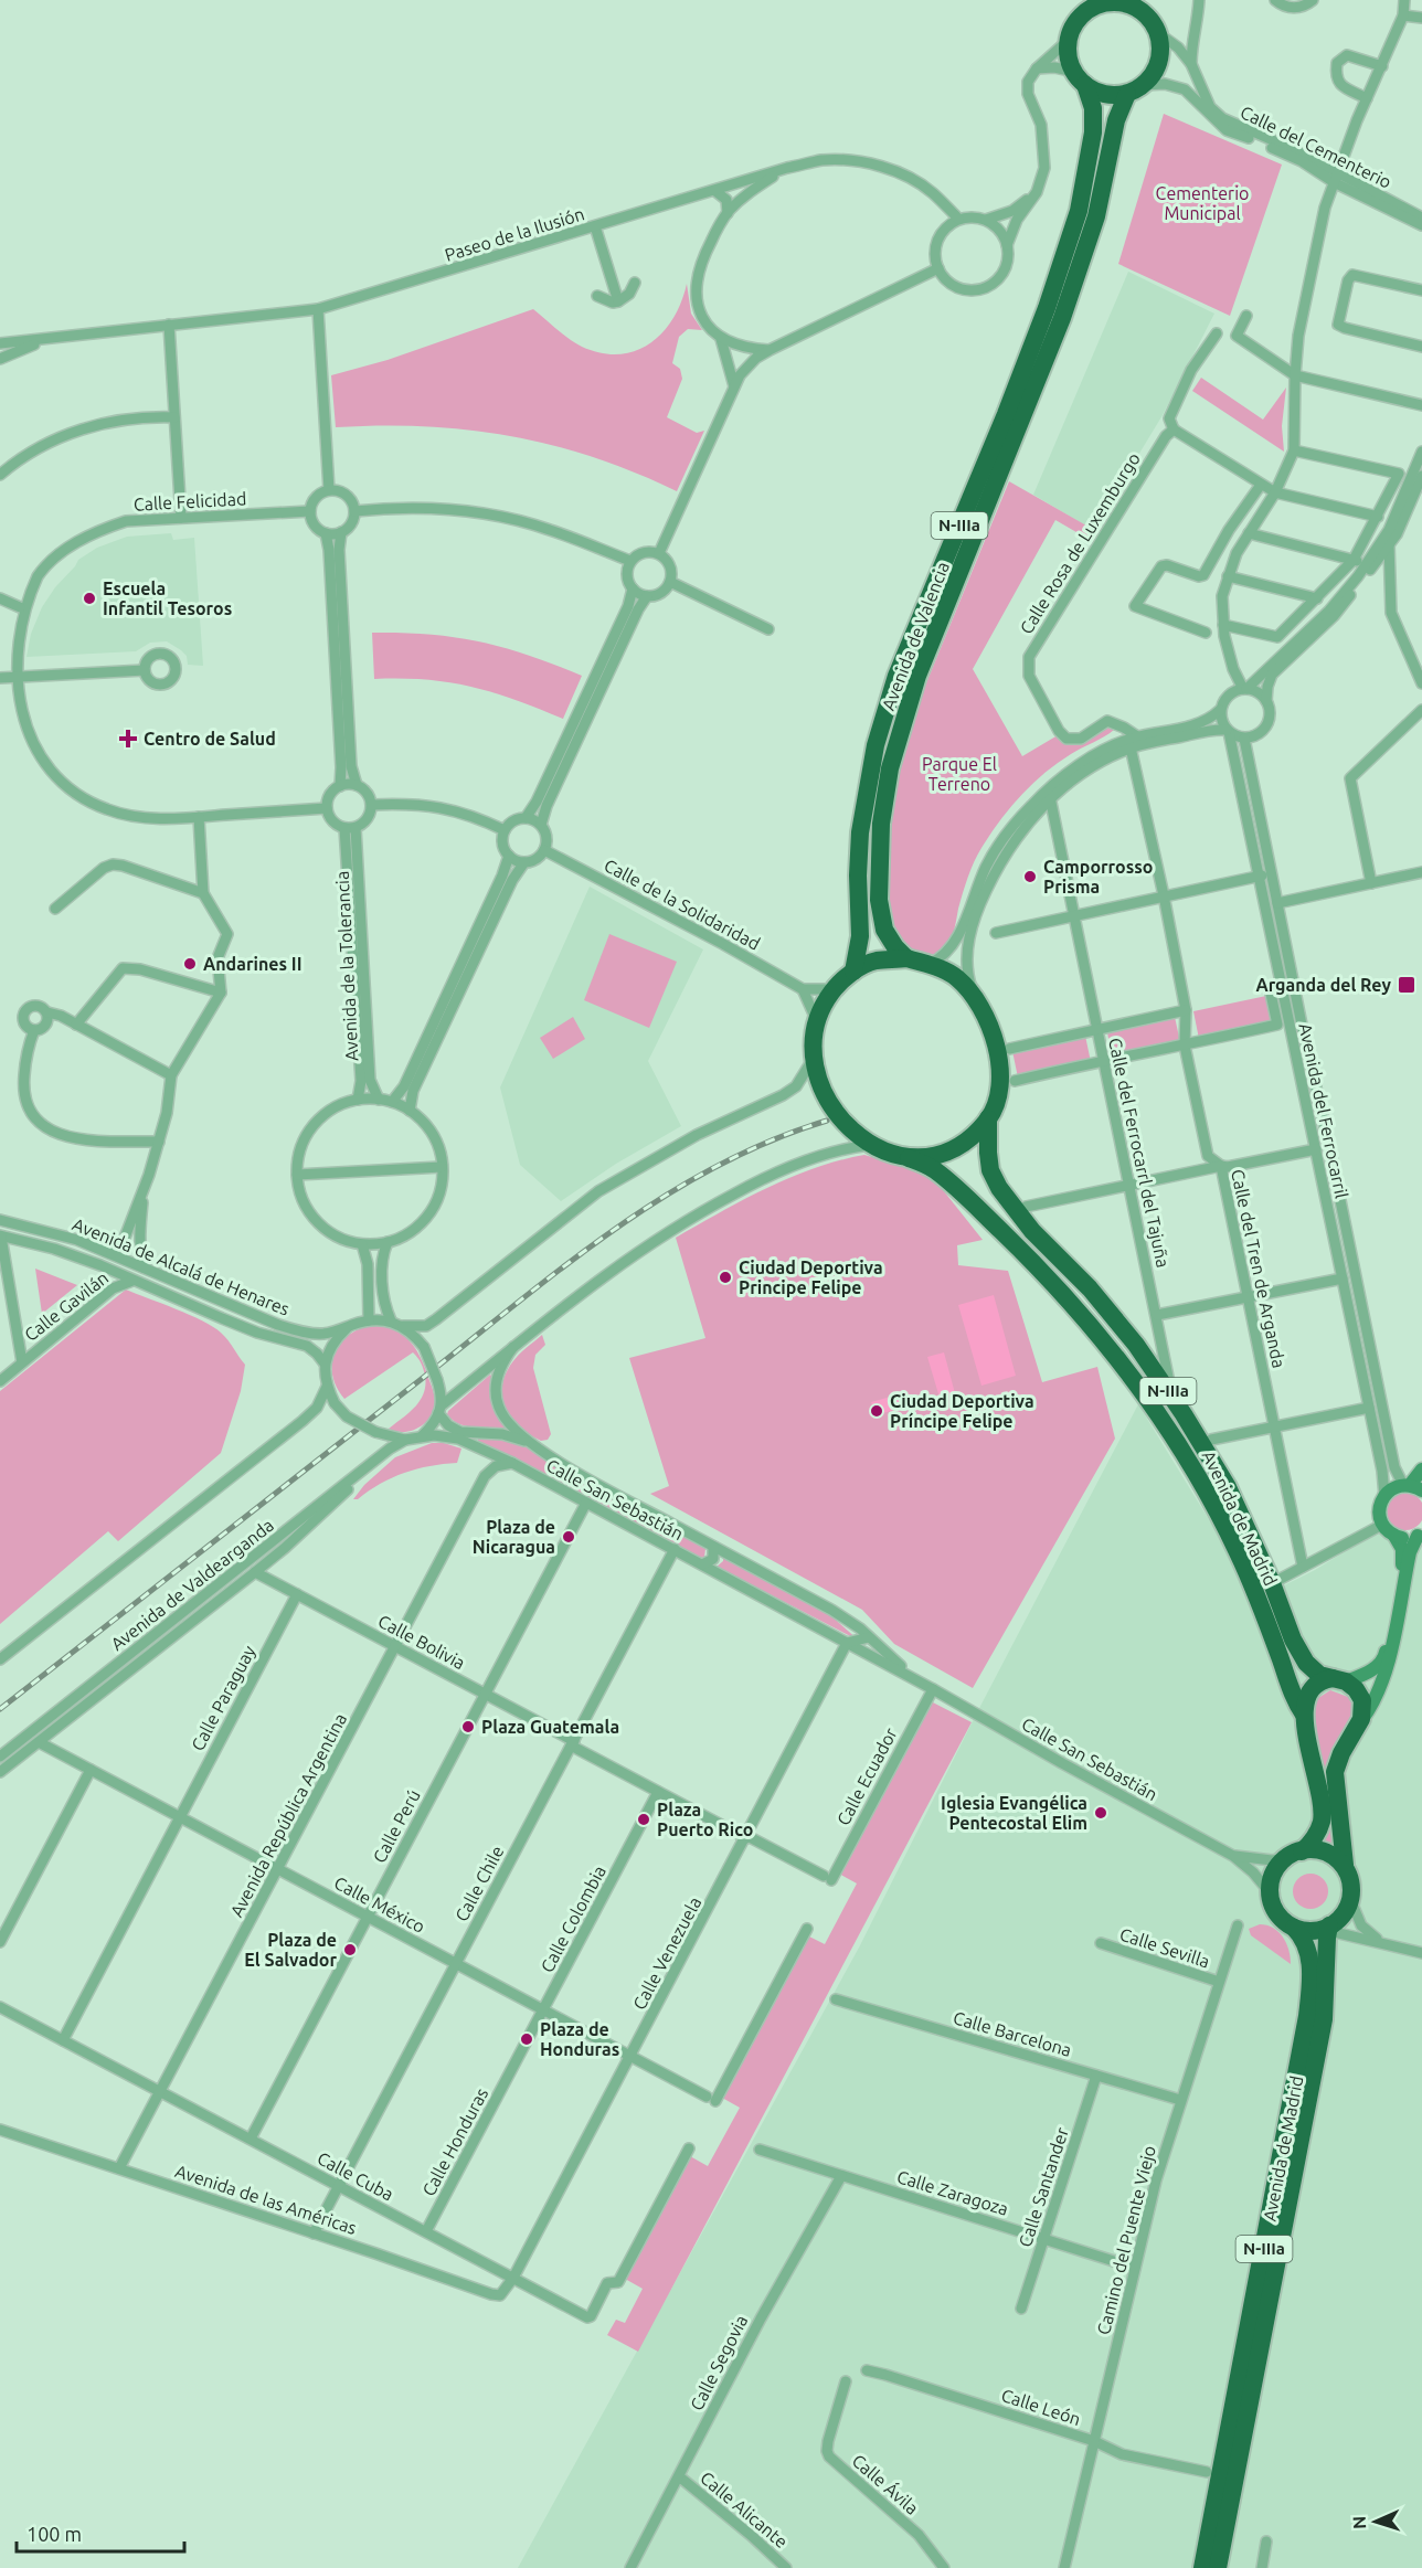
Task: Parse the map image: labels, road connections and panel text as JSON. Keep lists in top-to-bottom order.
{
  "streets": {
    "highway": ["N-IIIa", "Avenida de Valencia", "Avenida de Madrid"],
    "street": [
      "Calle del Cementerio",
      "Paseo de la Ilusión",
      "Calle Felicidad",
      "Calle Rosa de Luxemburgo",
      "Calle de la Solidaridad",
      "Avenida de la Tolerancia",
      "Avenida del Ferrocarril",
      "Calle del Ferrocarrl del Tajuña",
      "Avenida de Alcalá de Henares",
      "Calle del Tren de Arganda",
      "Calle Gavilán",
      "Calle San Sebastián",
      "Avenida de Valdearganda",
      "Calle Bolivia",
      "Calle Paraguay",
      "Calle Ecuador",
      "Avenida República Argentina",
      "Calle Perú",
      "Calle Chile",
      "Calle México",
      "Calle Colombia",
      "Calle Sevilla",
      "Calle Venezuela",
      "Calle Barcelona",
      "Calle Honduras",
      "Calle Cuba",
      "Calle Santander",
      "Calle Zaragoza",
      "Avenida de las Américas",
      "Camino del Puente Viejo",
      "Calle Segovia",
      "Calle León",
      "Calle Ávila",
      "Calle Alicante"
    ]
  },
  "crossings": [
    ["Calle del Cementerio", "N-IIIa"],
    ["Calle del Cementerio", "Avenida de Valencia"],
    ["Calle Felicidad", "Avenida de la Tolerancia"],
    ["N-IIIa", "Avenida de Valencia"],
    ["N-IIIa", "Calle de la Solidaridad"],
    ["N-IIIa", "Avenida de Madrid"],
    ["Avenida de Valencia", "Calle de la Solidaridad"],
    ["Avenida de Valencia", "Avenida de Madrid"],
    ["Calle de la Solidaridad", "Avenida de Madrid"],
    ["Calle del Ferrocarrl del Tajuña", "Avenida de Madrid"],
    ["Avenida de Alcalá de Henares", "Calle Gavilán"],
    ["Avenida de Alcalá de Henares", "Calle San Sebastián"],
    ["Avenida de Alcalá de Henares", "Avenida de Valdearganda"],
    ["Calle San Sebastián", "Avenida de Valdearganda"],
    ["Calle San Sebastián", "Calle Ecuador"],
    ["Calle San Sebastián", "Calle Chile"],
    ["Calle San Sebastián", "Calle Venezuela"],
    ["Calle Bolivia", "Calle Paraguay"],
    ["Calle Bolivia", "Calle Ecuador"],
    ["Calle Bolivia", "Avenida República Argentina"],
    ["Calle Bolivia", "Calle Perú"],
    ["Calle Bolivia", "Calle Chile"],
    ["Calle Bolivia", "Calle Colombia"],
    ["Calle Bolivia", "Calle Venezuela"],
    ["Calle Paraguay", "Calle México"],
    ["Calle Paraguay", "Calle Cuba"],
    ["Avenida República Argentina", "Calle México"],
    ["Avenida República Argentina", "Calle Cuba"],
    ["Avenida República Argentina", "Avenida de las Américas"],
    ["Calle Perú", "Calle México"],
    ["Calle Chile", "Calle México"],
    ["Calle Chile", "Calle Cuba"],
    ["Calle Chile", "Avenida de las Américas"],
    ["Calle México", "Calle Colombia"],
    ["Calle México", "Calle Venezuela"],
    ["Calle México", "Calle Honduras"],
    ["Calle Colombia", "Calle Honduras"],
    ["Calle Sevilla", "Camino del Puente Viejo"],
    ["Calle Venezuela", "Calle Cuba"],
    ["Calle Venezuela", "Avenida de las Américas"],
    ["Calle Barcelona", "Calle Santander"],
    ["Calle Barcelona", "Camino del Puente Viejo"],
    ["Calle Honduras", "Calle Cuba"],
    ["Calle Cuba", "Avenida de las Américas"],
    ["Calle Santander", "Calle Zaragoza"],
    ["Calle Zaragoza", "Camino del Puente Viejo"],
    ["Calle Zaragoza", "Calle Segovia"],
    ["Camino del Puente Viejo", "Calle León"],
    ["Calle Segovia", "Calle Alicante"]
  ],
  "parks": ["Cementerio Municipal", "Parque El Terreno"],
  "places": {
    "other": [
      "Escuela Infantil Tesoros",
      "Camporrosso Prisma",
      "Andarines II",
      "Ciudad Deportiva Principe Felipe",
      "Ciudad Deportiva Príncipe Felipe",
      "Plaza de Nicaragua",
      "Plaza Guatemala",
      "Iglesia Evangélica Pentecostal Elim",
      "Plaza Puerto Rico",
      "Plaza de El Salvador",
      "Plaza de Honduras"
    ],
    "health": ["Centro de Salud"],
    "transit": ["Arganda del Rey"]
  },
  "scale_bar": "100 m",
  "north": "left"
}
